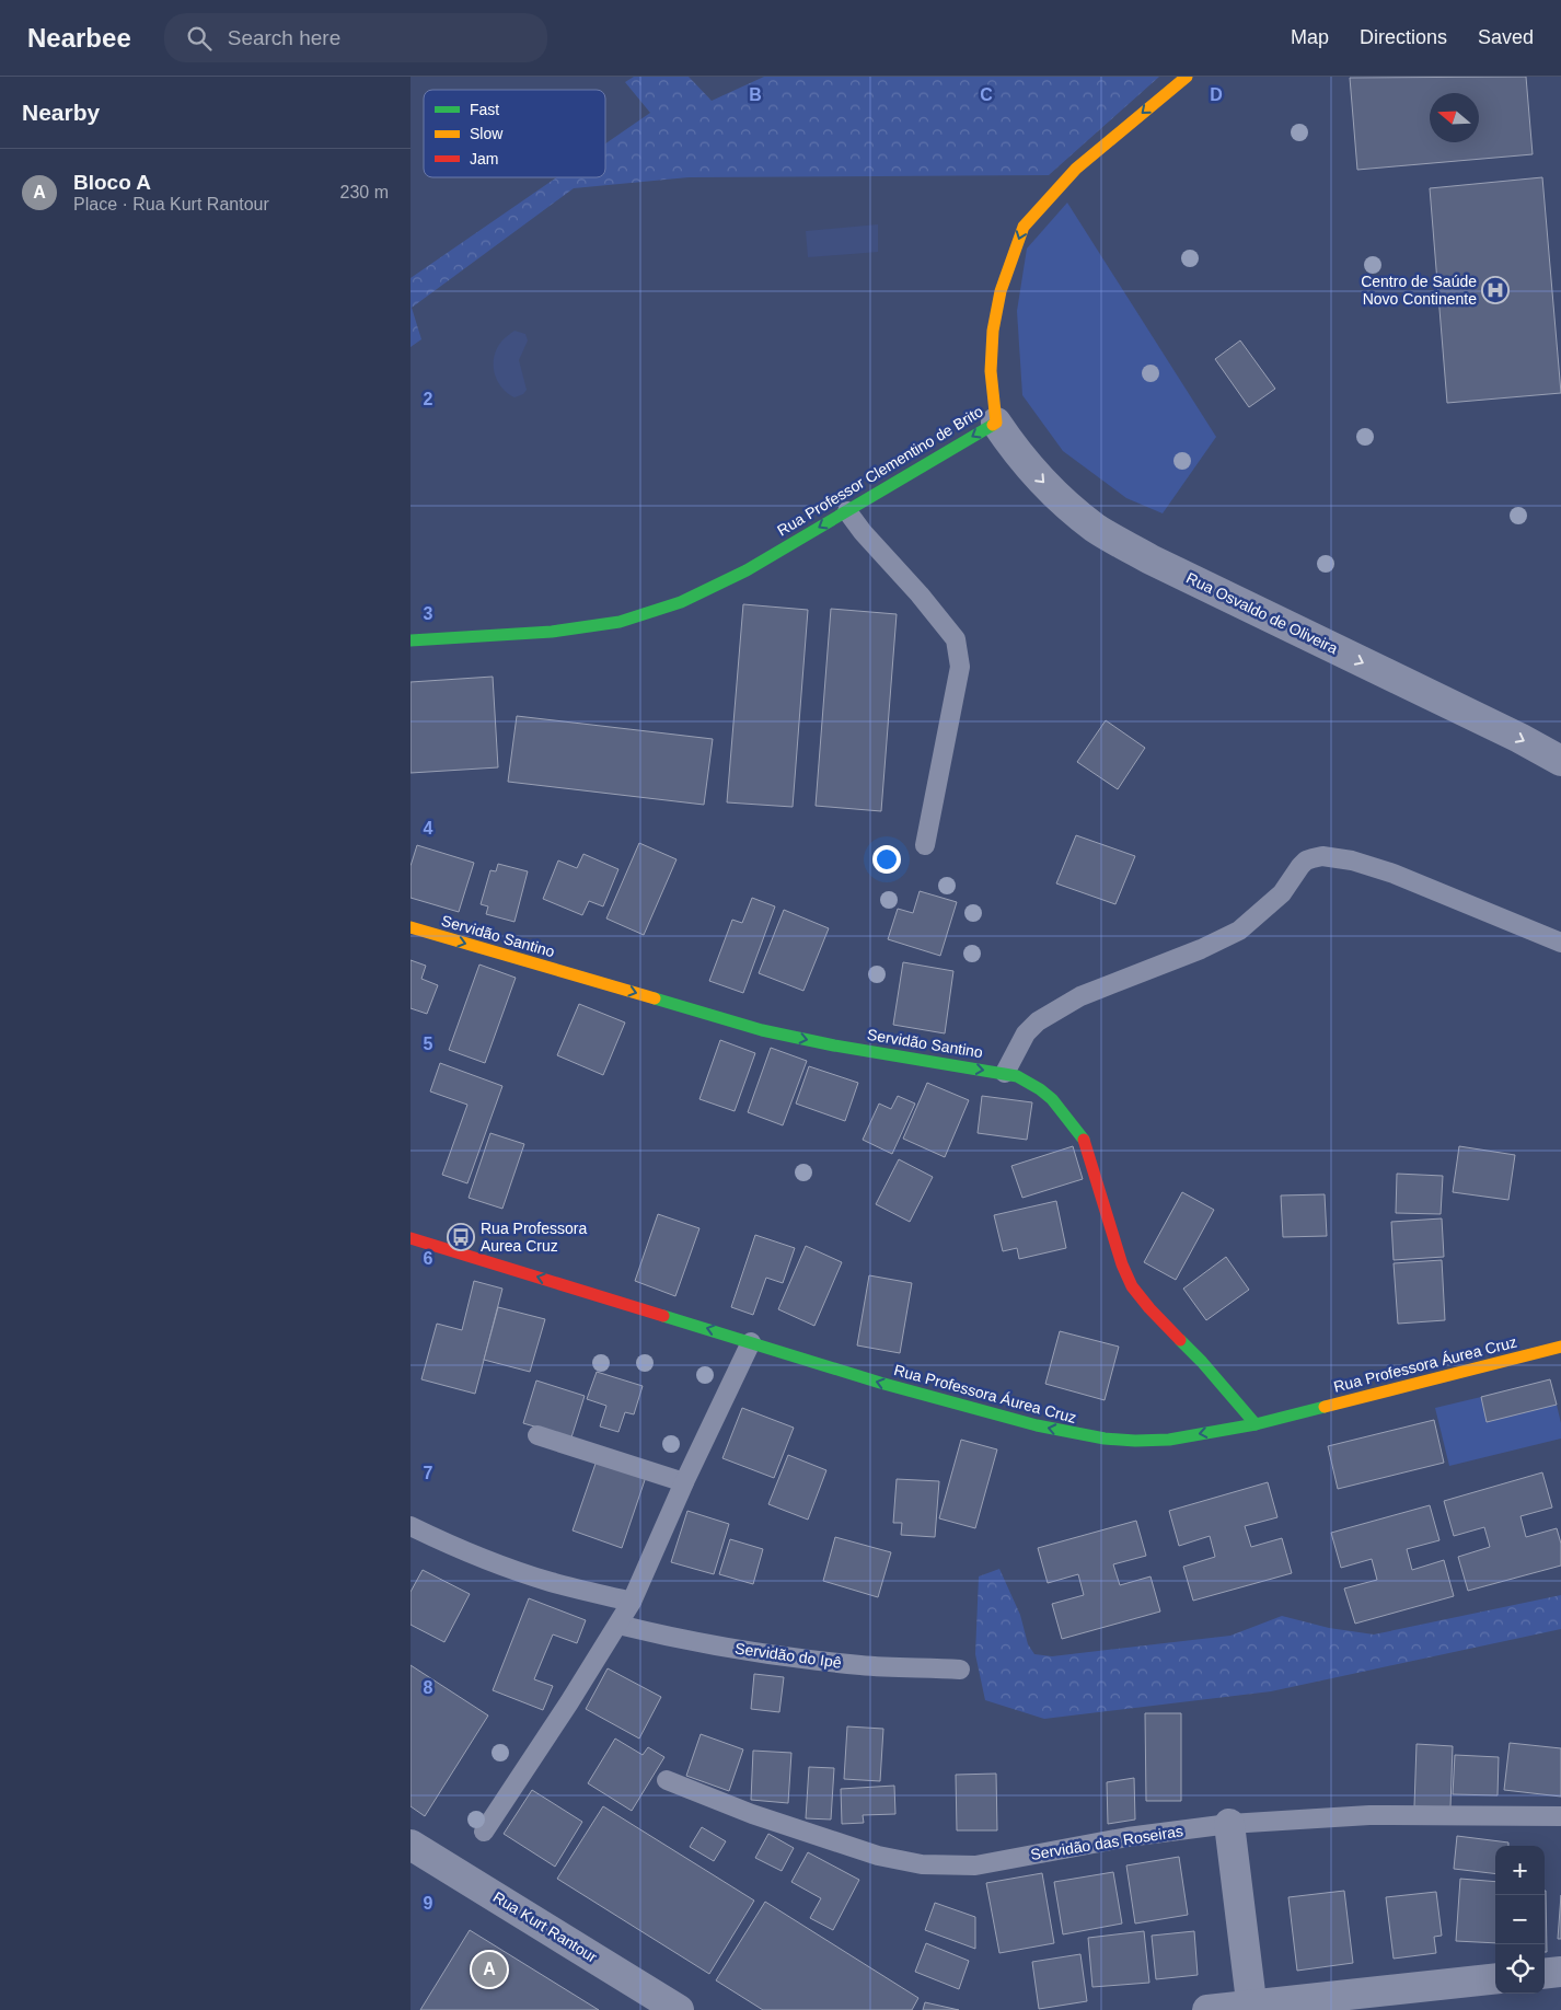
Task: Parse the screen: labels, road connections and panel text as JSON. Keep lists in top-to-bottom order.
{
  "streets": {
    "street": [
      "Rua Professor Clementino de Brito",
      "Rua Osvaldo de Oliveira",
      "Servidão Santino",
      "Rua Professora Áurea Cruz",
      "Rua Kurt Rantour"
    ],
    "lane": ["Servidão do Ipê", "Servidão das Roseiras"]
  },
  "crossings": [
    ["Rua Professor Clementino de Brito", "Rua Osvaldo de Oliveira"],
    ["Servidão Santino", "Rua Professora Áurea Cruz"]
  ],
  "one_way": [
    "Rua Professor Clementino de Brito",
    "Rua Osvaldo de Oliveira",
    "Servidão Santino",
    "Rua Professora Áurea Cruz"
  ],
  "places": {
    "hospital": ["Centro de Saúde Novo Continente"],
    "bus stop": ["Rua Professora Aurea Cruz"]
  },
  "legend": ["Fast", "Slow", "Jam"],
  "north": "left",
  "page": {
    "header": "Nearbee",
    "search": "Search here",
    "nav": ["Map", "Directions", "Saved"],
    "heading": "Nearby",
    "list": [
      {
        "mark": "A",
        "name": "Bloco A",
        "note": "Place · Rua Kurt Rantour",
        "value": "230 m"
      }
    ],
    "map_buttons": ["+", "−"],
    "pins": "A"
  },
  "grid": {
    "columns": ["B", "C", "D"],
    "rows": [
      "2",
      "3",
      "4",
      "5",
      "6",
      "7",
      "8",
      "9"
    ]
  }
}
